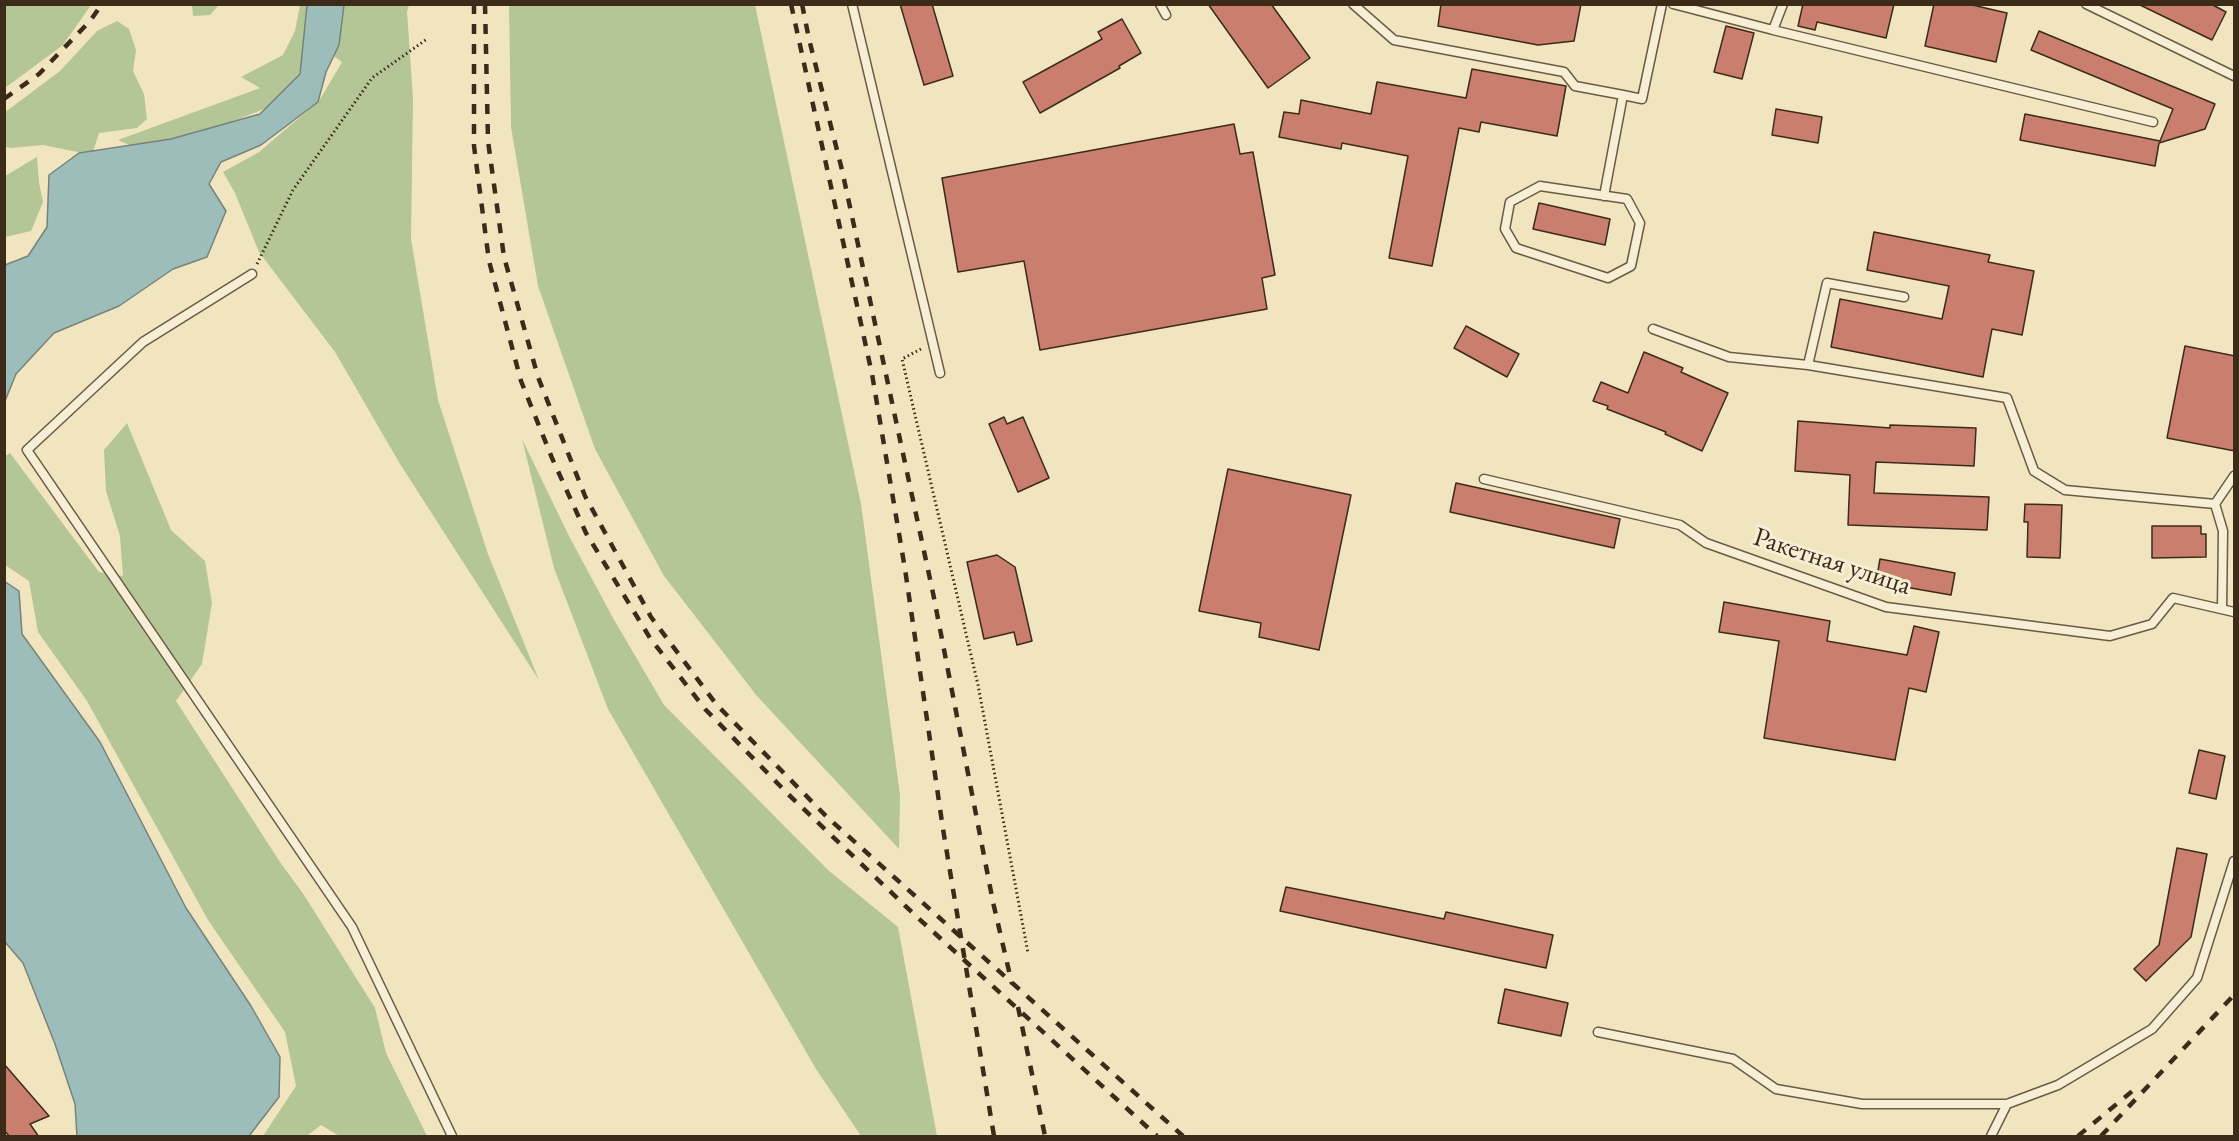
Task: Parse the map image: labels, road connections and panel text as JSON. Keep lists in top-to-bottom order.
{
  "streets": {
    "lane": ["Ракетная улица"]
  }
}
